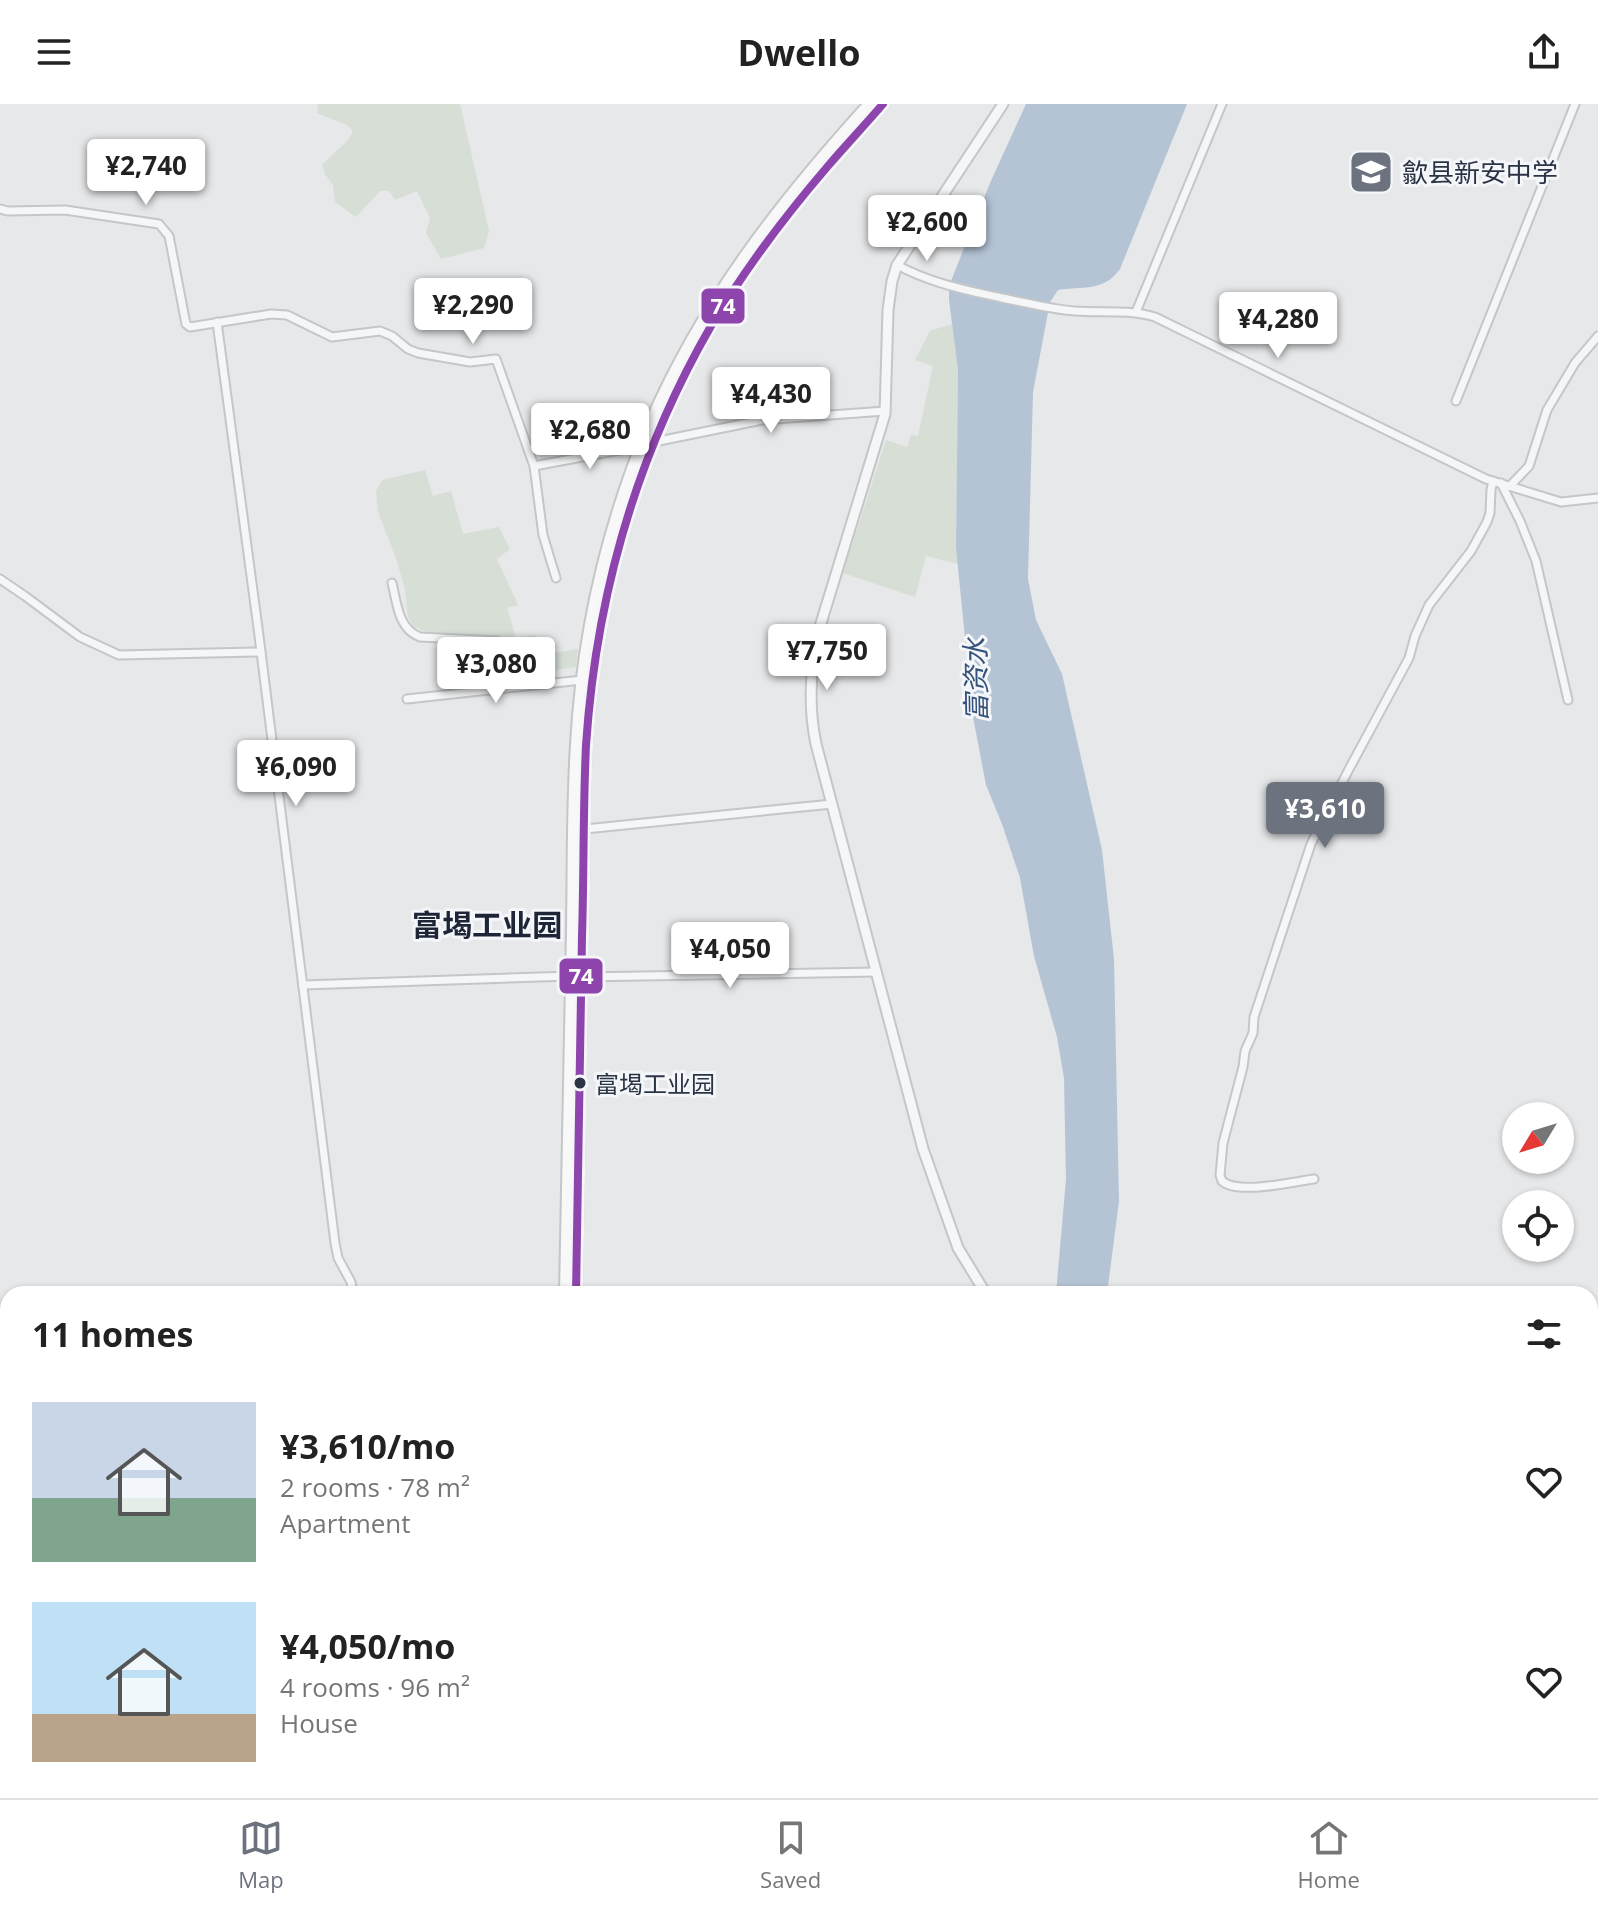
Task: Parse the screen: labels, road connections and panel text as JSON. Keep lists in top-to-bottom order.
{
  "districts": ["富堨工业园"],
  "water": ["富资水"],
  "places": {
    "school or university": ["歙县新安中学"],
    "other": ["富堨工业园"]
  },
  "lines": ["transit line 74"],
  "north": "bottom left",
  "page": {
    "header": "Dwello",
    "price": [
      "¥2,740",
      "¥2,600",
      "¥2,290",
      "¥4,280",
      "¥4,430",
      "¥2,680",
      "¥7,750",
      "¥3,080",
      "¥6,090",
      "¥3,610",
      "¥4,050"
    ],
    "heading": "11 homes",
    "list": [
      {
        "name": "¥3,610/mo",
        "note": "2 rooms · 78 m² · Apartment"
      },
      {
        "name": "¥4,050/mo",
        "note": "4 rooms · 96 m² · House"
      }
    ],
    "tabs": ["Map", "Saved", "Home"]
  }
}
